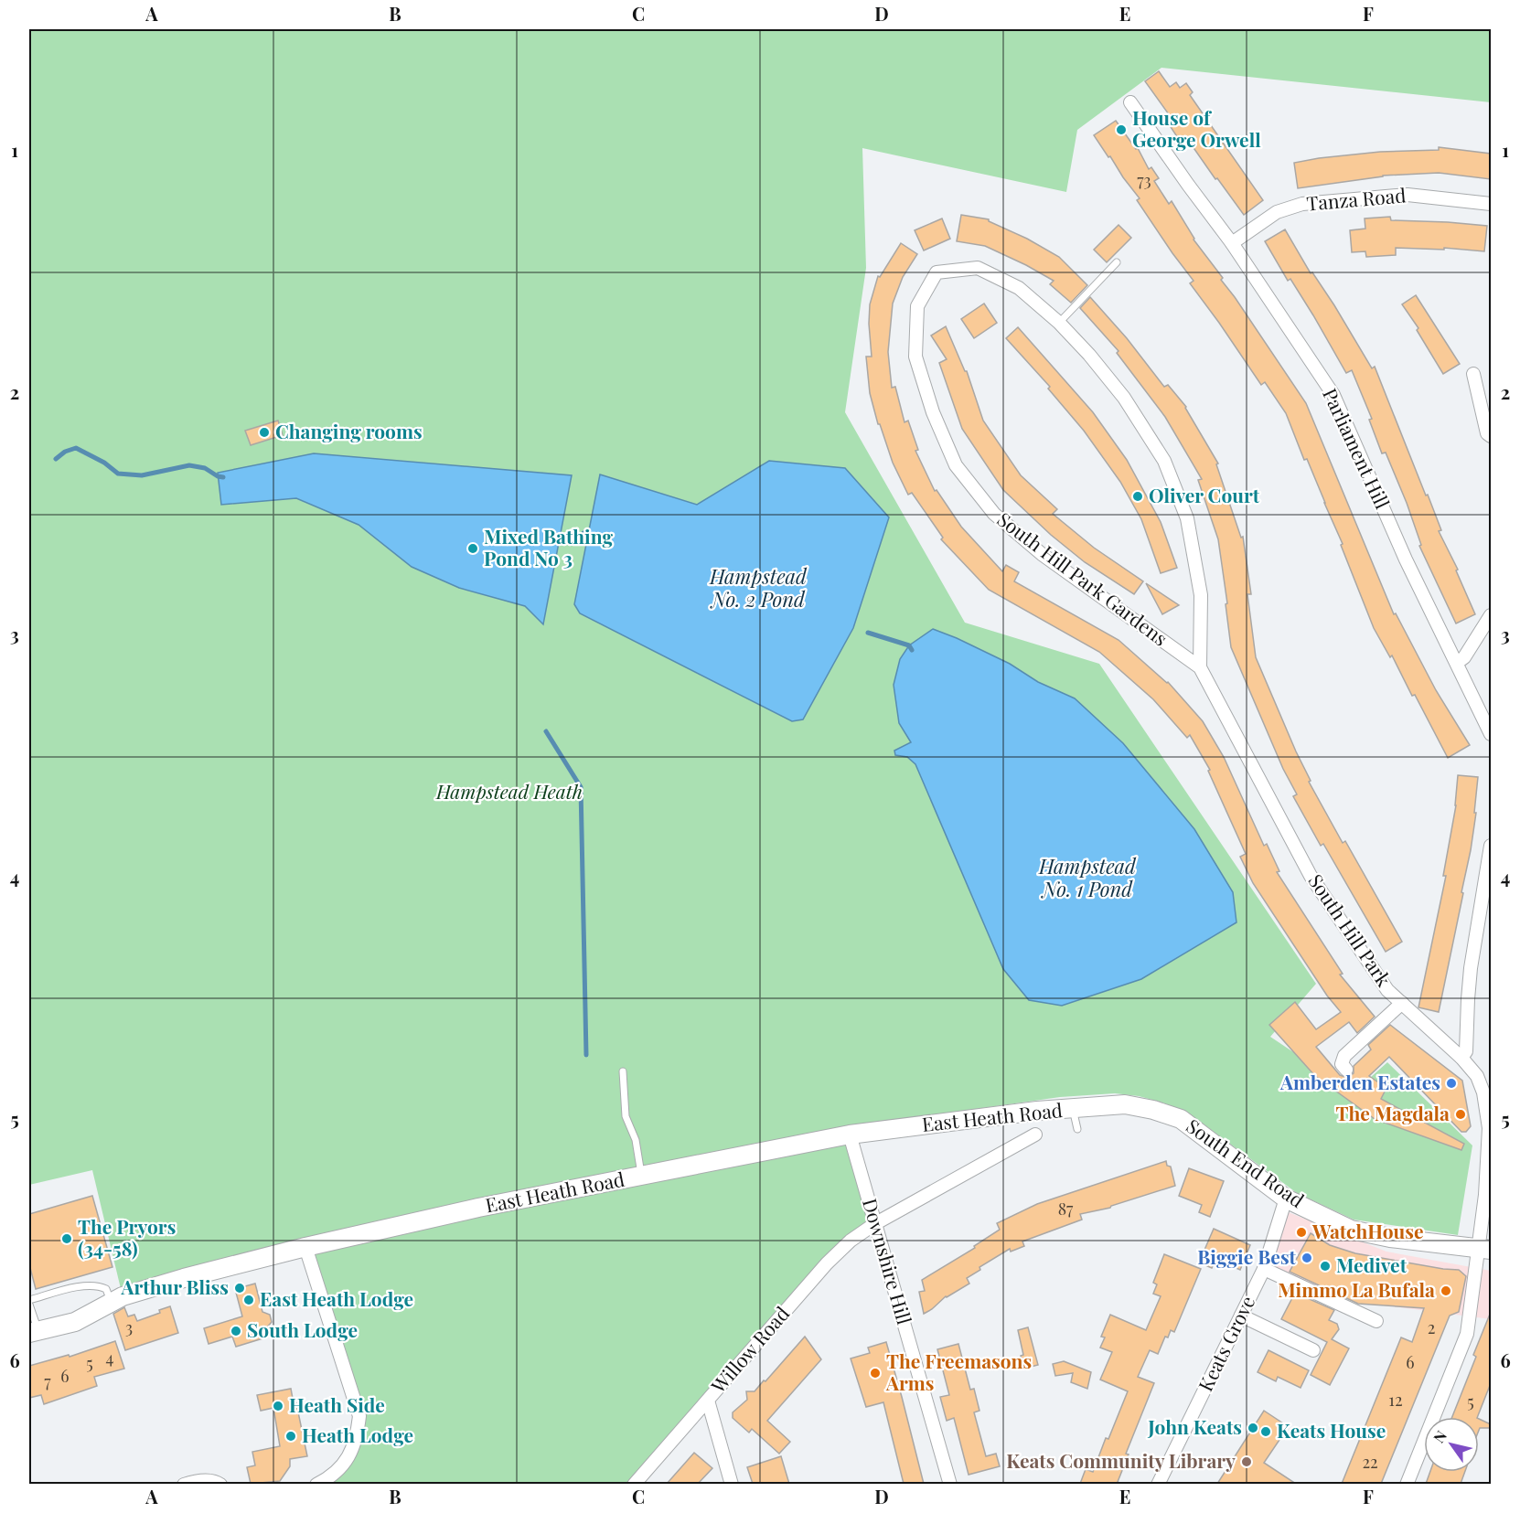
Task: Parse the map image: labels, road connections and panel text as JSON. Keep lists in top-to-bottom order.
{
  "streets": {
    "street": [
      "Tanza Road",
      "Parliament Hill",
      "South Hill Park Gardens",
      "South Hill Park",
      "East Heath Road",
      "South End Road",
      "Downshire Hill",
      "Keats Grove",
      "Willow Road"
    ]
  },
  "crossings": [
    ["Tanza Road", "Parliament Hill"],
    ["South Hill Park Gardens", "South Hill Park"],
    ["South Hill Park", "South End Road"],
    ["East Heath Road", "South End Road"],
    ["East Heath Road", "Downshire Hill"],
    ["South End Road", "Keats Grove"],
    ["Downshire Hill", "Willow Road"]
  ],
  "water": ["Hampstead No. 2 Pond", "Hampstead No. 1 Pond"],
  "parks": ["Hampstead Heath"],
  "places": [
    "House of George Orwell",
    "Changing rooms",
    "Oliver Court",
    "Mixed Bathing Pond No 3",
    "Amberden Estates",
    "The Magdala",
    "WatchHouse",
    "The Pryors (34-58)",
    "Biggie Best",
    "Medivet",
    "Arthur Bliss",
    "Mimmo La Bufala",
    "East Heath Lodge",
    "South Lodge",
    "The Freemasons Arms",
    "Heath Side",
    "John Keats",
    "Keats House",
    "Heath Lodge",
    "Keats Community Library"
  ],
  "house_numbers": [
    "73",
    "87",
    "3",
    "2",
    "4",
    "6",
    "5",
    "6",
    "7",
    "12",
    "5",
    "22"
  ],
  "north": "top left",
  "grid": {
    "columns": [
      "A",
      "B",
      "C",
      "D",
      "E",
      "F"
    ],
    "rows": [
      "1",
      "2",
      "3",
      "4",
      "5",
      "6"
    ]
  }
}
